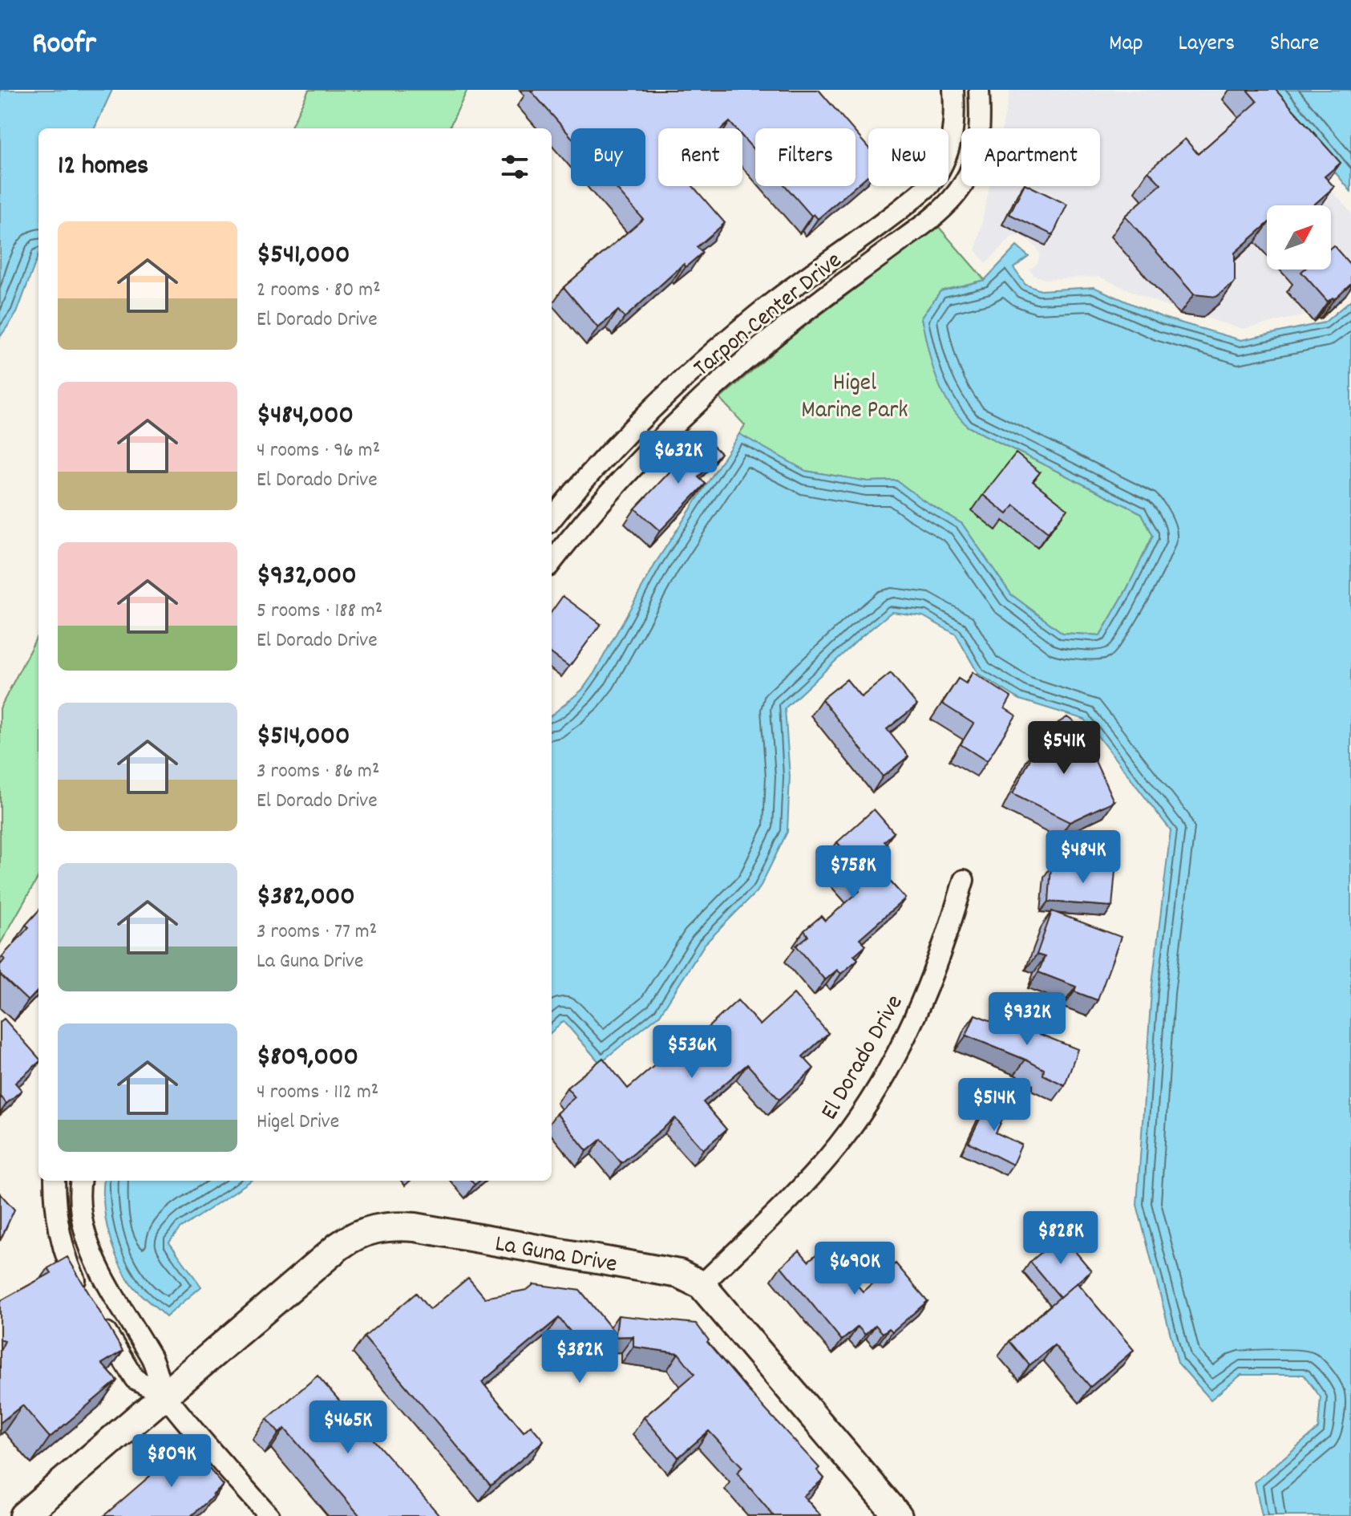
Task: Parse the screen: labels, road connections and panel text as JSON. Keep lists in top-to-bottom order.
{
  "streets": {
    "street": ["Tarpon Center Drive", "El Dorado Drive", "La Guna Drive"]
  },
  "crossings": [
    ["El Dorado Drive", "La Guna Drive"]
  ],
  "parks": ["Higel Marine Park"],
  "north": "top right",
  "page": {
    "header": "Roofr",
    "nav": ["Map", "Layers", "Share"],
    "chip": [
      "Buy",
      "Rent",
      "Filters",
      "New",
      "Apartment"
    ],
    "heading": "12 homes",
    "list": [
      {
        "name": "$541,000",
        "note": "2 rooms · 80 m² · El Dorado Drive"
      },
      {
        "name": "$484,000",
        "note": "4 rooms · 96 m² · El Dorado Drive"
      },
      {
        "name": "$932,000",
        "note": "5 rooms · 188 m² · El Dorado Drive"
      },
      {
        "name": "$514,000",
        "note": "3 rooms · 86 m² · El Dorado Drive"
      },
      {
        "name": "$382,000",
        "note": "3 rooms · 77 m² · La Guna Drive"
      },
      {
        "name": "$809,000",
        "note": "4 rooms · 112 m² · Higel Drive"
      }
    ],
    "price": [
      "$632K",
      "$541K",
      "$484K",
      "$758K",
      "$932K",
      "$536K",
      "$514K",
      "$828K",
      "$690K",
      "$382K",
      "$465K",
      "$809K"
    ]
  }
}
